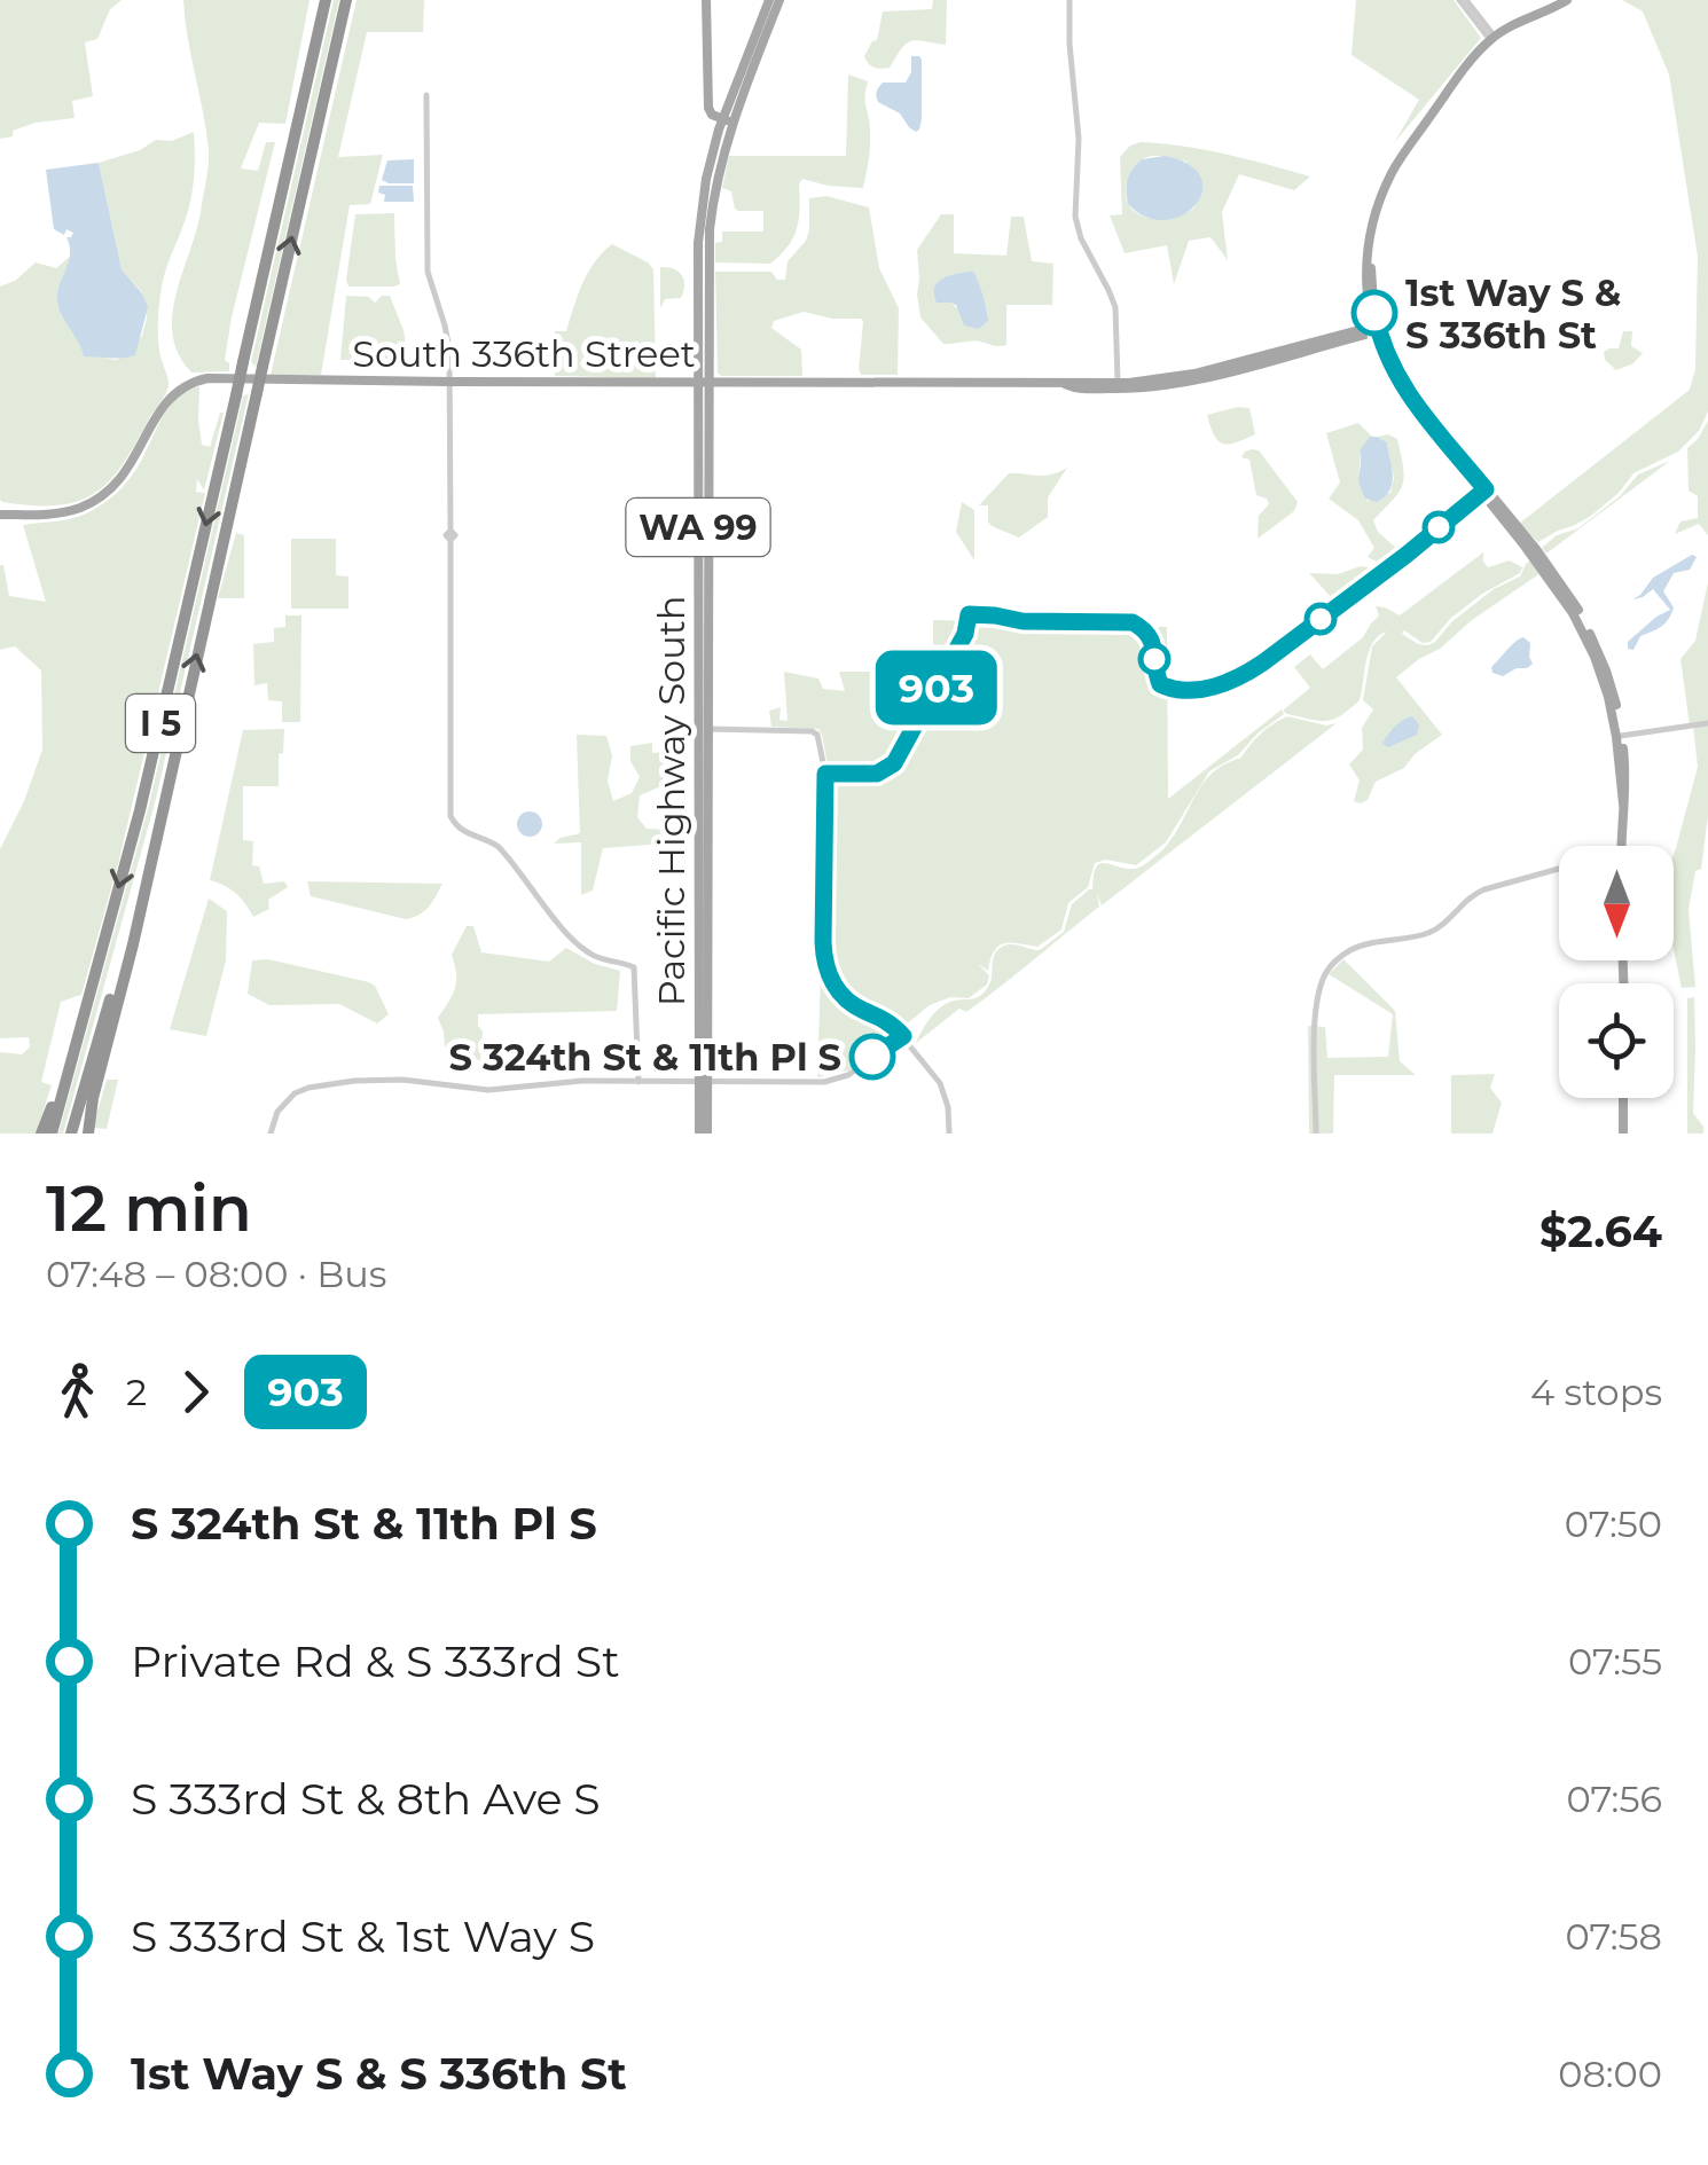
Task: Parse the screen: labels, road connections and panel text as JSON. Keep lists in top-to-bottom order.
{
  "streets": {
    "highway": ["I 5"],
    "main road": ["South 336th Street", "WA 99", "Pacific Highway South"]
  },
  "crossings": [
    ["South 336th Street", "Pacific Highway South"]
  ],
  "places": ["1st Way S & S 336th St", "S 324th St & 11th Pl S"],
  "lines": ["bus line 903"],
  "north": "bottom",
  "page": {
    "on_map": "903",
    "heading": ["12 min", "07:48 – 08:00 · Bus", "$2.64"],
    "legs": ["2", "903", "4 stops"],
    "list": [
      {
        "name": "S 324th St & 11th Pl S",
        "value": "07:50"
      },
      {
        "name": "Private Rd & S 333rd St",
        "value": "07:55"
      },
      {
        "name": "S 333rd St & 8th Ave S",
        "value": "07:56"
      },
      {
        "name": "S 333rd St & 1st Way S",
        "value": "07:58"
      },
      {
        "name": "1st Way S & S 336th St",
        "value": "08:00"
      }
    ]
  }
}
